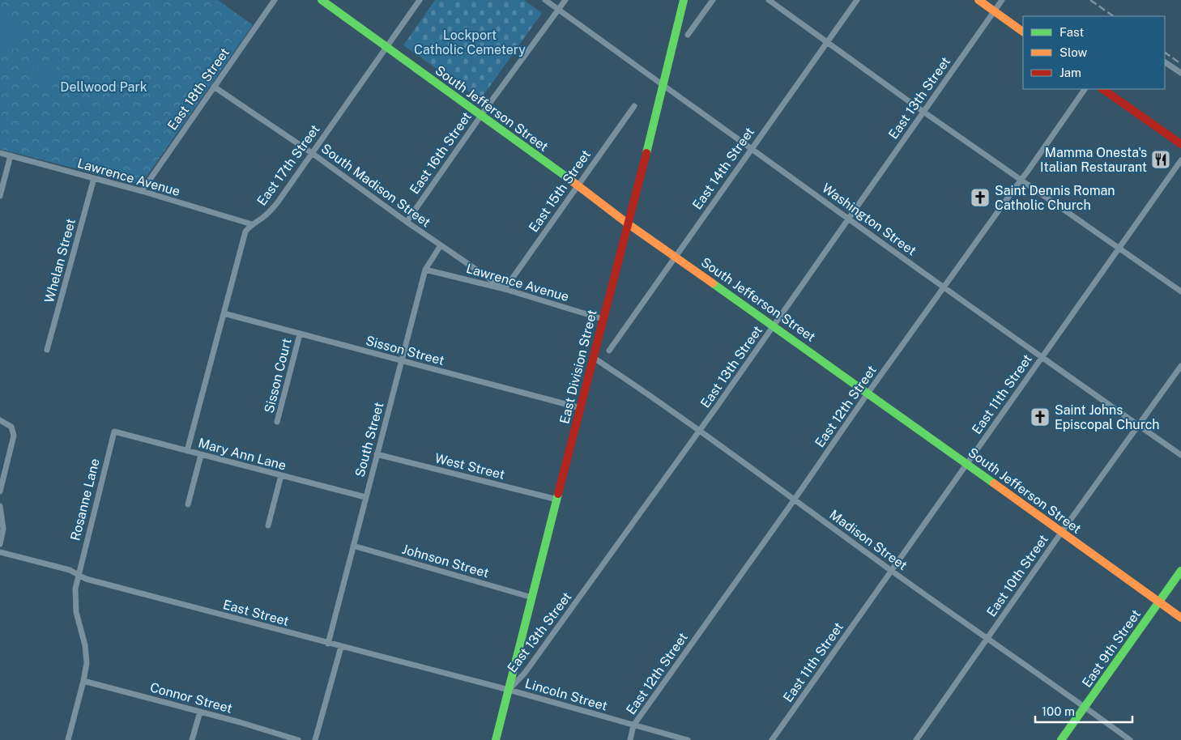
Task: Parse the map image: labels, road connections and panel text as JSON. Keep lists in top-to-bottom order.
{
  "streets": {
    "street": [
      "East 18th Street",
      "East 13th Street",
      "South Jefferson Street",
      "East 16th Street",
      "East 17th Street",
      "East 14th Street",
      "Lawrence Avenue",
      "South Madison Street",
      "East 15th Street",
      "Washington Street",
      "Whelan Street",
      "Sisson Street",
      "East Division Street",
      "Sisson Court",
      "East 11th Street",
      "East 12th Street",
      "South Street",
      "Mary Ann Lane",
      "West Street",
      "Rosanne Lane",
      "Madison Street",
      "Johnson Street",
      "East 10th Street",
      "East Street",
      "East 9th Street",
      "Lincoln Street",
      "Connor Street"
    ]
  },
  "crossings": [
    ["East 18th Street", "Lawrence Avenue"],
    ["East 18th Street", "South Madison Street"],
    ["East 13th Street", "South Jefferson Street"],
    ["East 13th Street", "Washington Street"],
    ["East 13th Street", "East Division Street"],
    ["East 13th Street", "Madison Street"],
    ["East 13th Street", "East Street"],
    ["East 13th Street", "Lincoln Street"],
    ["South Jefferson Street", "East 16th Street"],
    ["South Jefferson Street", "East 17th Street"],
    ["South Jefferson Street", "East 14th Street"],
    ["South Jefferson Street", "East 15th Street"],
    ["South Jefferson Street", "East Division Street"],
    ["South Jefferson Street", "East 11th Street"],
    ["South Jefferson Street", "East 12th Street"],
    ["South Jefferson Street", "East 10th Street"],
    ["South Jefferson Street", "East 9th Street"],
    ["East 16th Street", "South Madison Street"],
    ["East 16th Street", "Washington Street"],
    ["East 17th Street", "Lawrence Avenue"],
    ["East 17th Street", "South Madison Street"],
    ["East 17th Street", "Sisson Street"],
    ["East 17th Street", "Mary Ann Lane"],
    ["East 14th Street", "Washington Street"],
    ["Lawrence Avenue", "South Madison Street"],
    ["Lawrence Avenue", "East 15th Street"],
    ["Lawrence Avenue", "Whelan Street"],
    ["Lawrence Avenue", "East Division Street"],
    ["Lawrence Avenue", "South Street"],
    ["South Madison Street", "East 15th Street"],
    ["South Madison Street", "South Street"],
    ["Washington Street", "East Division Street"],
    ["Washington Street", "East 11th Street"],
    ["Washington Street", "East 12th Street"],
    ["Washington Street", "East 10th Street"],
    ["Sisson Street", "East Division Street"],
    ["Sisson Street", "Sisson Court"],
    ["Sisson Street", "South Street"],
    ["East Division Street", "West Street"],
    ["East Division Street", "Madison Street"],
    ["East Division Street", "Johnson Street"],
    ["East Division Street", "East Street"],
    ["East Division Street", "Lincoln Street"],
    ["East 11th Street", "Madison Street"],
    ["East 12th Street", "Madison Street"],
    ["East 12th Street", "Lincoln Street"],
    ["South Street", "Mary Ann Lane"],
    ["South Street", "West Street"],
    ["South Street", "Johnson Street"],
    ["South Street", "East Street"],
    ["Mary Ann Lane", "Rosanne Lane"],
    ["Rosanne Lane", "East Street"],
    ["Rosanne Lane", "Connor Street"],
    ["Madison Street", "East 10th Street"],
    ["Madison Street", "East 9th Street"],
    ["East Street", "Lincoln Street"]
  ],
  "parks": ["Lockport Catholic Cemetery", "Dellwood Park"],
  "places": {
    "restaurant": ["Mamma Onesta's Italian Restaurant"],
    "church": ["Saint Dennis Roman Catholic Church", "Saint Johns Episcopal Church"]
  },
  "legend": ["Fast", "Slow", "Jam"],
  "scale_bar": "100 m"
}
